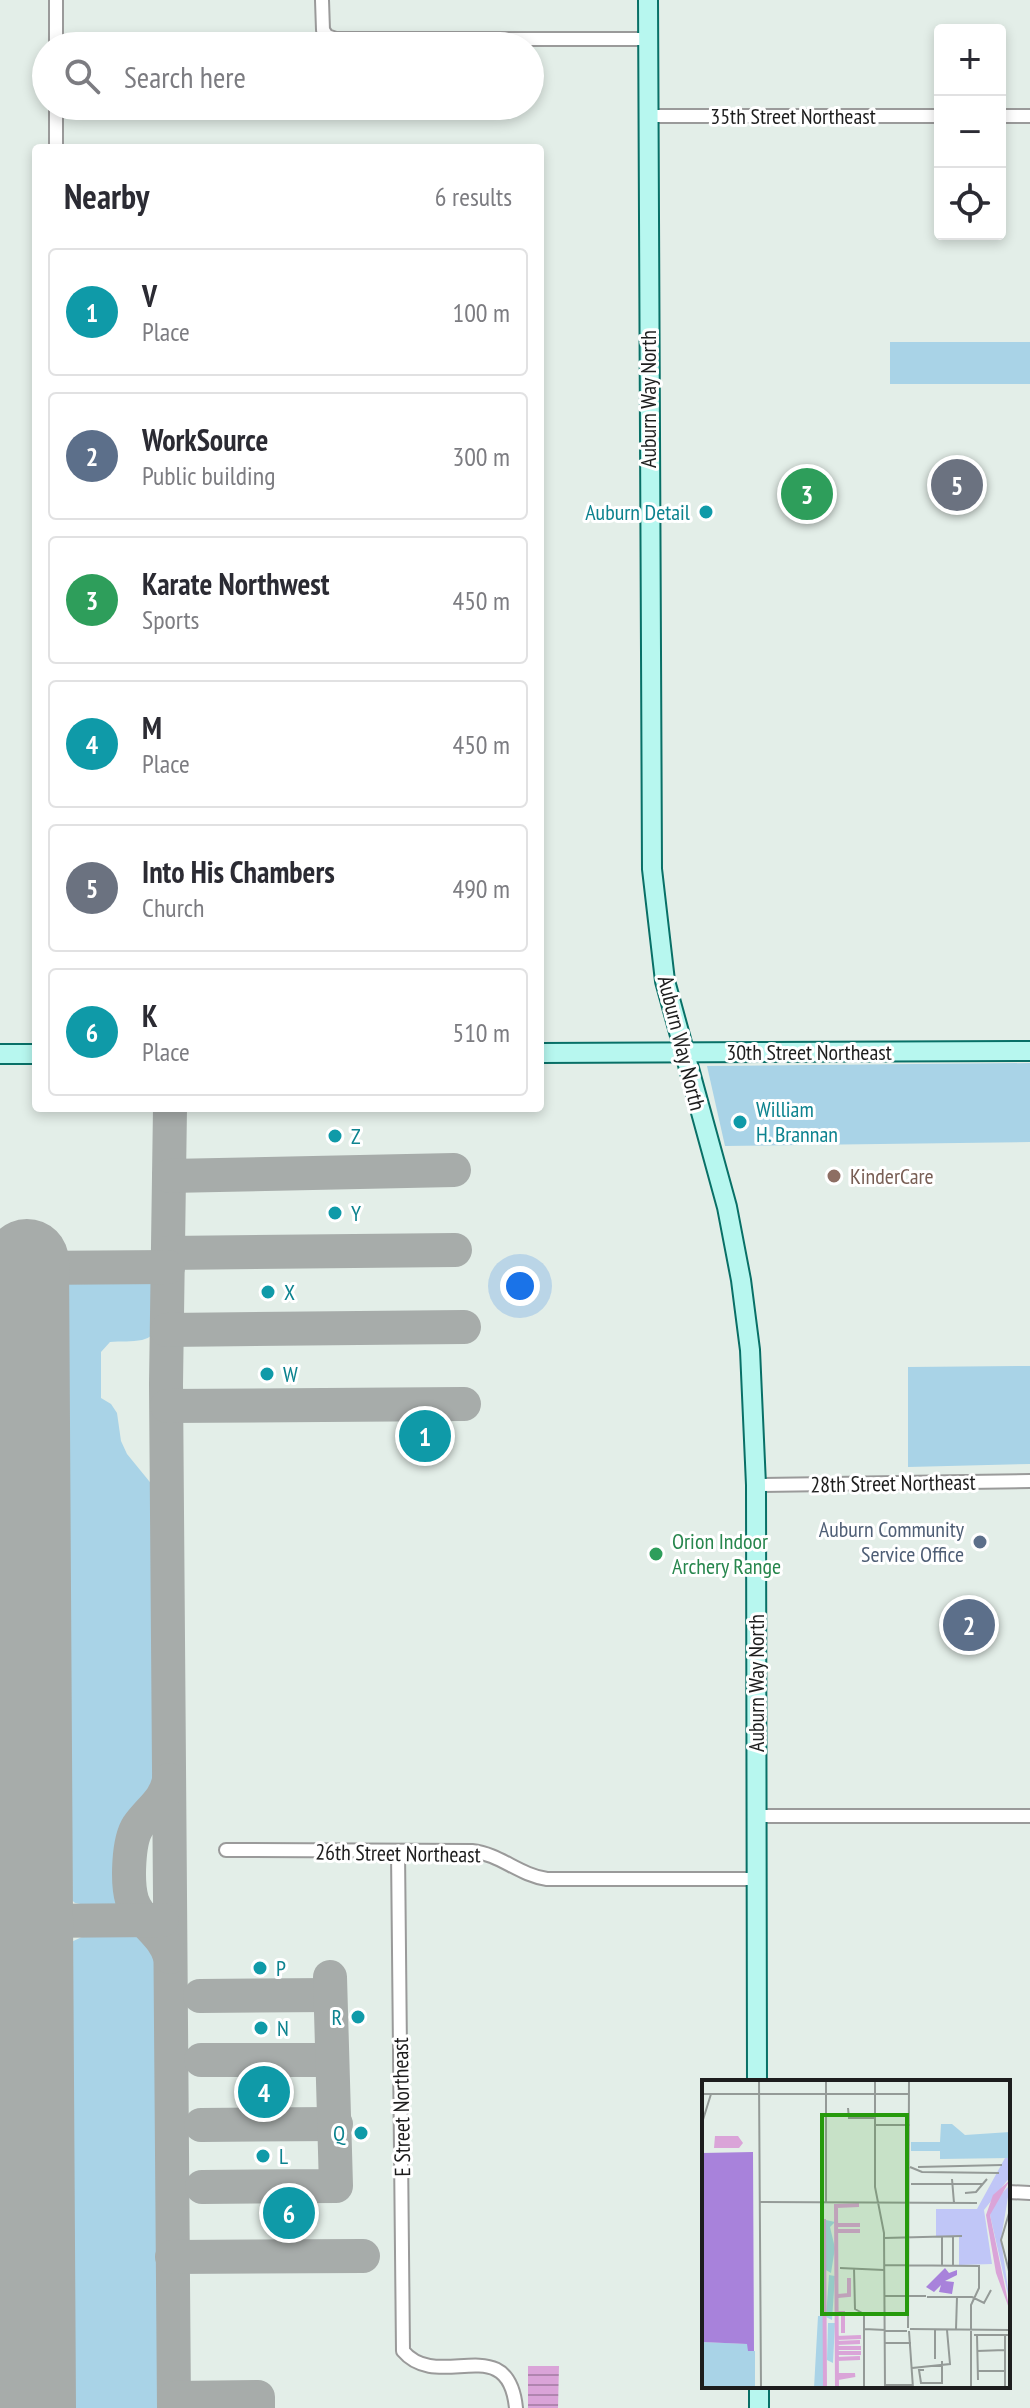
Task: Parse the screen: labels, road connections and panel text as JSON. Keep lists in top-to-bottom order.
{
  "streets": {
    "main road": ["Auburn Way North", "30th Street Northeast"],
    "street": [
      "35th Street Northeast",
      "28th Street Northeast",
      "26th Street Northeast",
      "E Street Northeast"
    ]
  },
  "crossings": [
    ["35th Street Northeast", "Auburn Way North"],
    ["Auburn Way North", "30th Street Northeast"],
    ["Auburn Way North", "28th Street Northeast"],
    ["Auburn Way North", "26th Street Northeast"],
    ["26th Street Northeast", "E Street Northeast"]
  ],
  "places": [
    "Auburn Detail",
    "William H. Brannan",
    "Z",
    "KinderCare",
    "Y",
    "X",
    "W",
    "Auburn Community Service Office",
    "Orion Indoor Archery Range",
    "P",
    "R",
    "N",
    "Q",
    "L"
  ],
  "page": {
    "map_buttons": ["+", "−"],
    "search": "Search here",
    "heading": ["Nearby", "6 results"],
    "list": [
      {
        "mark": "1",
        "name": "V",
        "note": "Place",
        "value": "100 m"
      },
      {
        "mark": "2",
        "name": "WorkSource",
        "note": "Public building",
        "value": "300 m"
      },
      {
        "mark": "3",
        "name": "Karate Northwest",
        "note": "Sports",
        "value": "450 m"
      },
      {
        "mark": "4",
        "name": "M",
        "note": "Place",
        "value": "450 m"
      },
      {
        "mark": "5",
        "name": "Into His Chambers",
        "note": "Church",
        "value": "490 m"
      },
      {
        "mark": "6",
        "name": "K",
        "note": "Place",
        "value": "510 m"
      }
    ],
    "pins": [
      "5",
      "3",
      "1",
      "2",
      "4",
      "6"
    ]
  }
}
